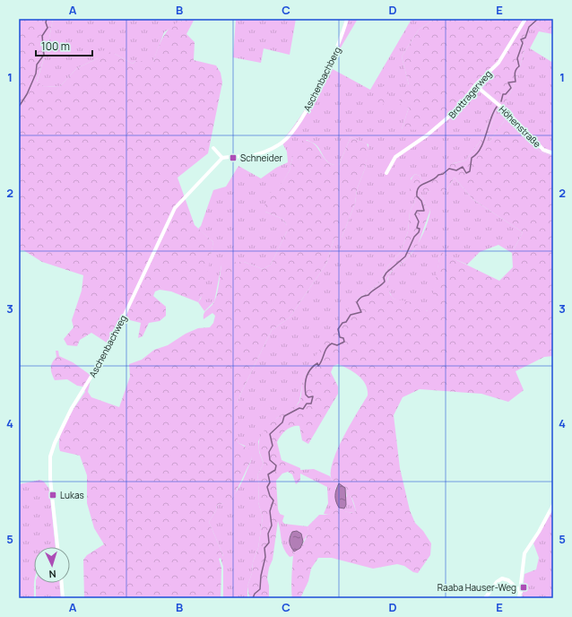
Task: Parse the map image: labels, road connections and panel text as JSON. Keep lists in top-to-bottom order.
{
  "streets": {
    "street": [
      "Aschenbachberg",
      "Brottragerweg",
      "Höhenstraße",
      "Aschenbachweg"
    ]
  },
  "crossings": [
    ["Aschenbachberg", "Aschenbachweg"],
    ["Brottragerweg", "Höhenstraße"]
  ],
  "places": {
    "transit": ["Schneider", "Lukas", "Raaba Hauser-Weg"]
  },
  "scale_bar": "100 m",
  "north": "bottom",
  "grid": {
    "columns": [
      "A",
      "B",
      "C",
      "D",
      "E"
    ],
    "rows": [
      "1",
      "2",
      "3",
      "4",
      "5"
    ]
  }
}
